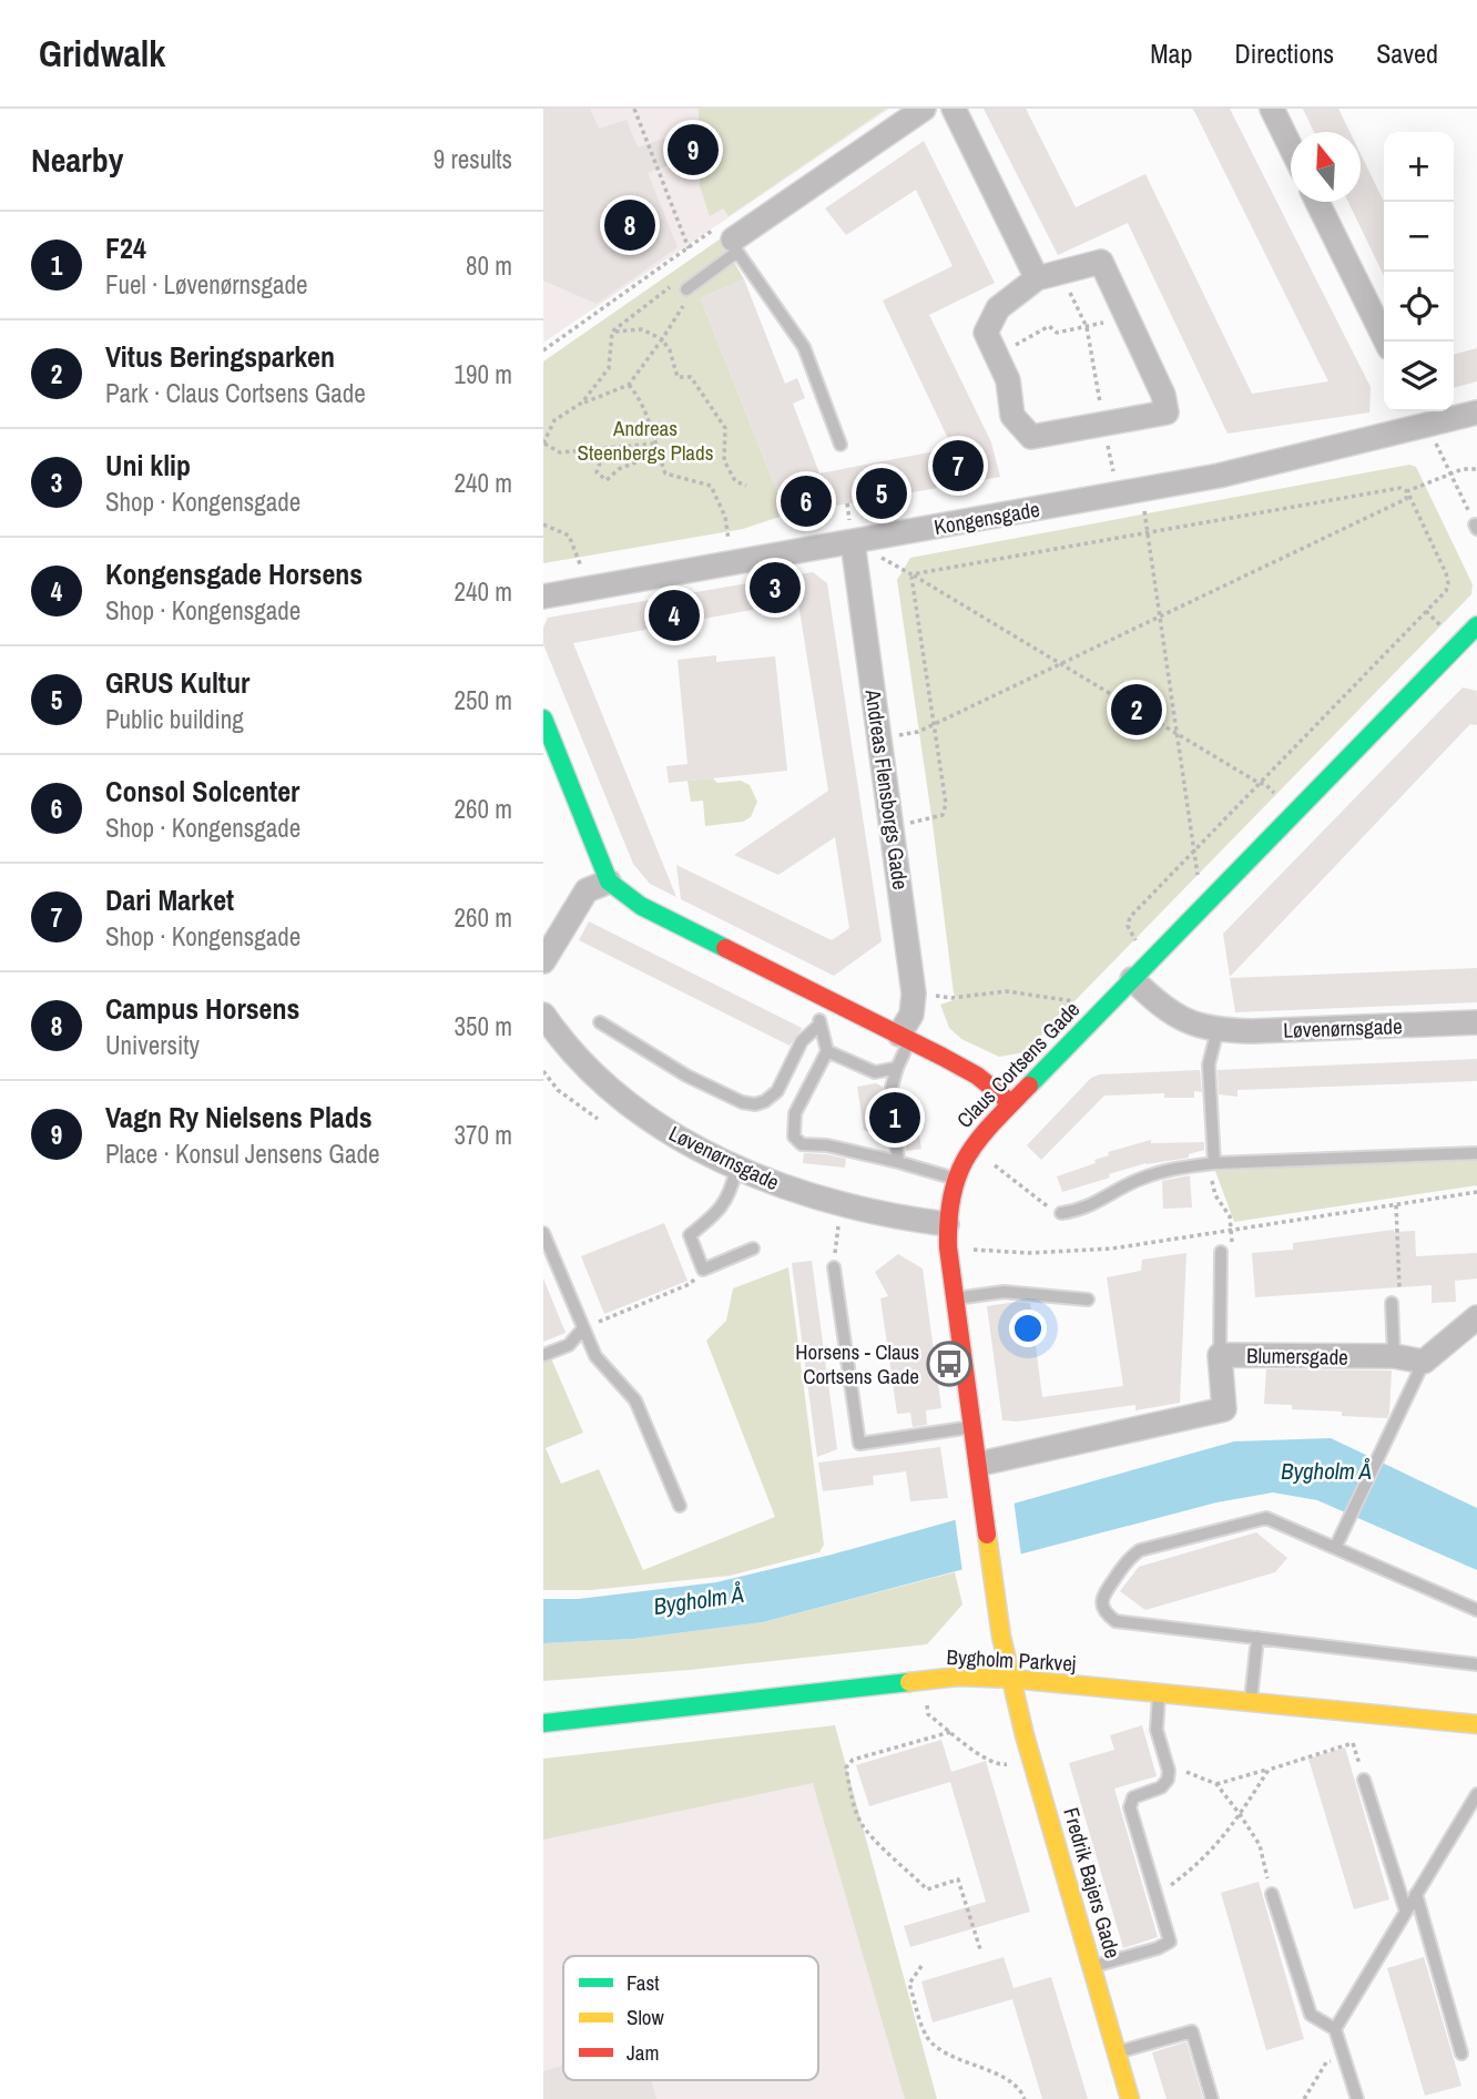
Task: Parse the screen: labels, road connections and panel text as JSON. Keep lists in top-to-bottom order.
{
  "streets": {
    "street": [
      "Kongensgade",
      "Andreas Flensborgs Gade",
      "Løvenørnsgade",
      "Claus Cortsens Gade",
      "Blumersgade",
      "Bygholm Parkvej",
      "Fredrik Bajers Gade"
    ]
  },
  "crossings": [
    ["Kongensgade", "Andreas Flensborgs Gade"],
    ["Løvenørnsgade", "Claus Cortsens Gade"],
    ["Claus Cortsens Gade", "Blumersgade"],
    ["Claus Cortsens Gade", "Bygholm Parkvej"],
    ["Claus Cortsens Gade", "Fredrik Bajers Gade"],
    ["Bygholm Parkvej", "Fredrik Bajers Gade"]
  ],
  "water": ["Bygholm Å"],
  "parks": ["Andreas Steenbergs Plads"],
  "places": {
    "bus stop": ["Horsens - Claus Cortsens Gade"]
  },
  "legend": ["Fast", "Slow", "Jam"],
  "north": "top",
  "page": {
    "header": "Gridwalk",
    "nav": ["Map", "Directions", "Saved"],
    "heading": ["Nearby", "9 results"],
    "pins": [
      "9",
      "8",
      "7",
      "5",
      "6",
      "3",
      "4",
      "2",
      "1"
    ],
    "map_buttons": ["+", "−"],
    "list": [
      {
        "mark": "1",
        "name": "F24",
        "note": "Fuel · Løvenørnsgade",
        "value": "80 m"
      },
      {
        "mark": "2",
        "name": "Vitus Beringsparken",
        "note": "Park · Claus Cortsens Gade",
        "value": "190 m"
      },
      {
        "mark": "3",
        "name": "Uni klip",
        "note": "Shop · Kongensgade",
        "value": "240 m"
      },
      {
        "mark": "4",
        "name": "Kongensgade Horsens",
        "note": "Shop · Kongensgade",
        "value": "240 m"
      },
      {
        "mark": "5",
        "name": "GRUS Kultur",
        "note": "Public building",
        "value": "250 m"
      },
      {
        "mark": "6",
        "name": "Consol Solcenter",
        "note": "Shop · Kongensgade",
        "value": "260 m"
      },
      {
        "mark": "7",
        "name": "Dari Market",
        "note": "Shop · Kongensgade",
        "value": "260 m"
      },
      {
        "mark": "8",
        "name": "Campus Horsens",
        "note": "University",
        "value": "350 m"
      },
      {
        "mark": "9",
        "name": "Vagn Ry Nielsens Plads",
        "note": "Place · Konsul Jensens Gade",
        "value": "370 m"
      }
    ]
  }
}
